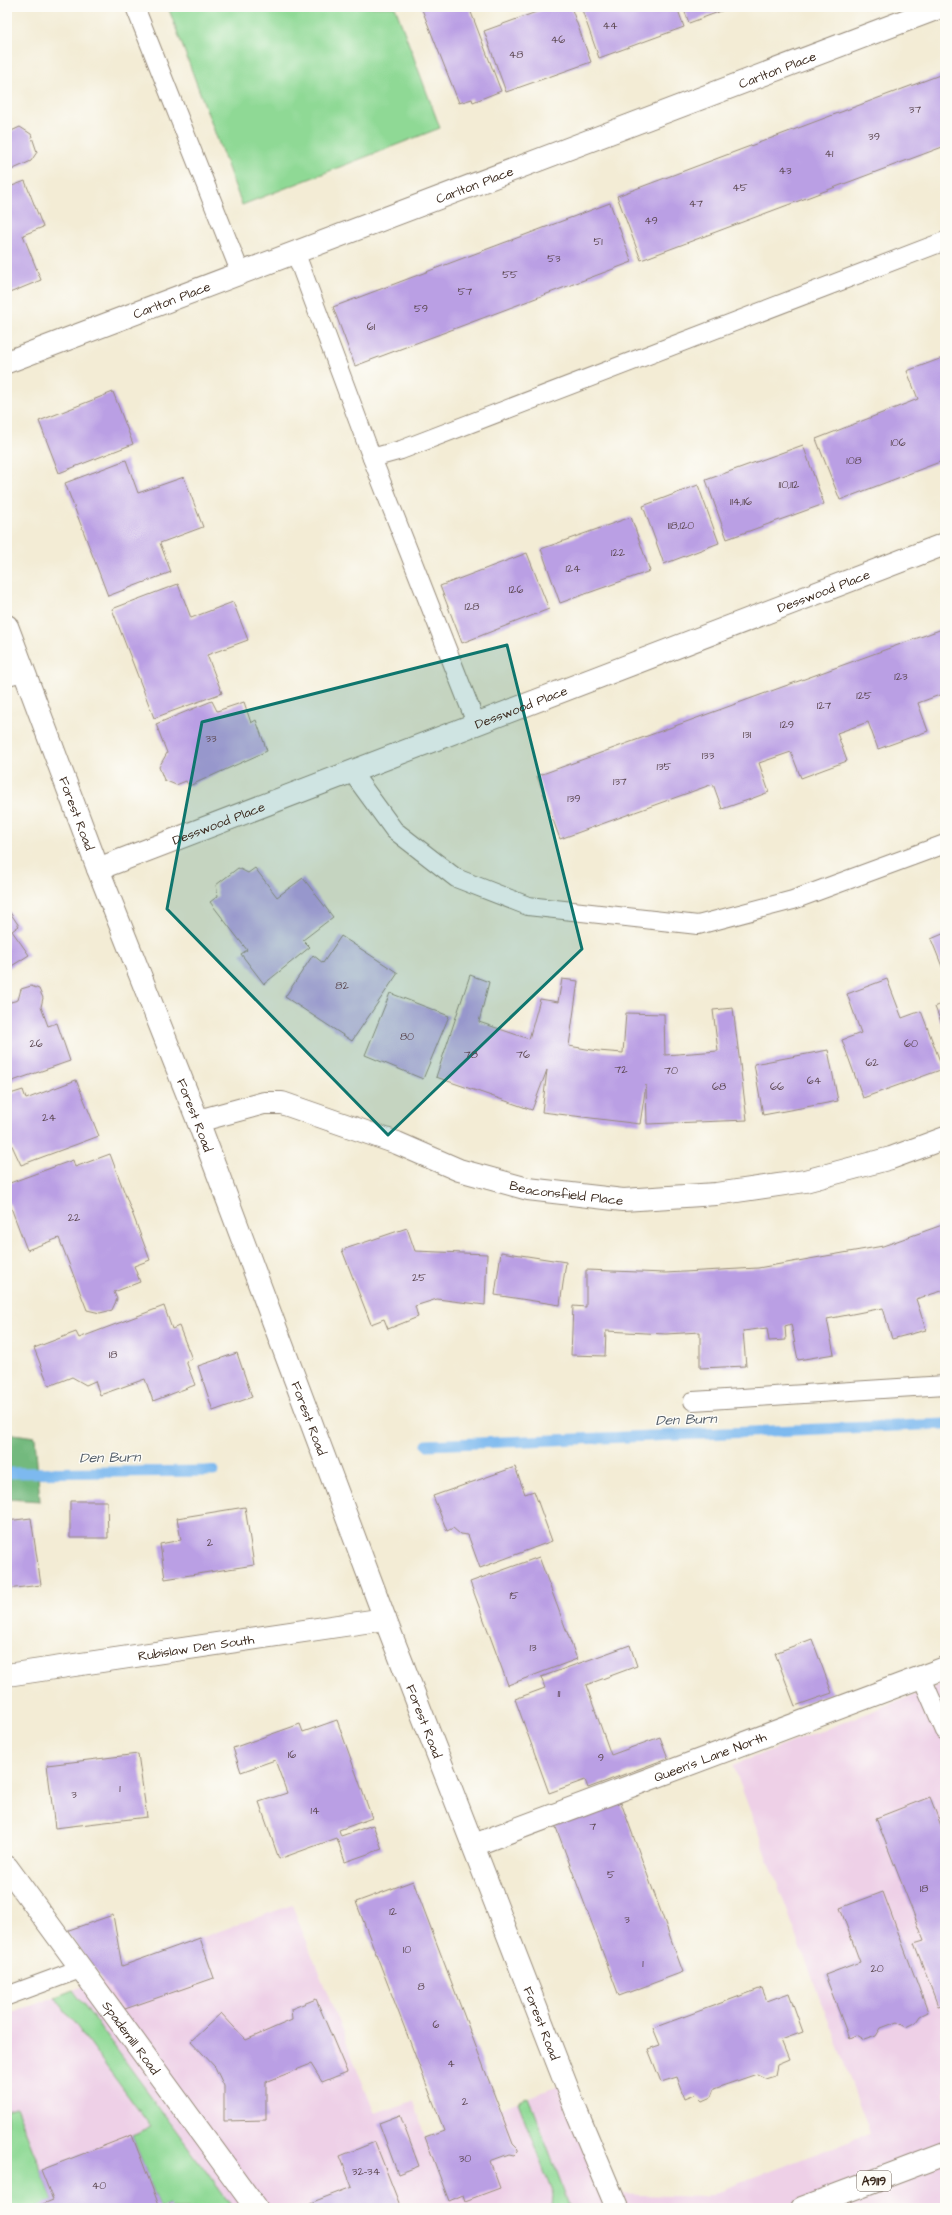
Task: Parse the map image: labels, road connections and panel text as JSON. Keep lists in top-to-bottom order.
{
  "streets": {
    "street": [
      "Carlton Place",
      "Desswood Place",
      "Forest Road",
      "Beaconsfield Place",
      "Rubislaw Den South",
      "Queen's Lane North",
      "Spademill Road",
      "A9119"
    ]
  },
  "crossings": [
    ["Desswood Place", "Forest Road"],
    ["Forest Road", "Beaconsfield Place"],
    ["Forest Road", "Rubislaw Den South"],
    ["Forest Road", "Queen's Lane North"]
  ],
  "water": ["Den Burn"],
  "house_numbers": [
    "44",
    "46",
    "48",
    "37",
    "39",
    "41",
    "43",
    "45",
    "47",
    "49",
    "51",
    "53",
    "55",
    "57",
    "59",
    "61",
    "106",
    "108",
    "110,112",
    "114,116",
    "118,120",
    "122",
    "124",
    "126",
    "128",
    "123",
    "125",
    "127",
    "129",
    "131",
    "33",
    "133",
    "135",
    "137",
    "139",
    "82",
    "80",
    "26",
    "60",
    "78",
    "76",
    "62",
    "72",
    "70",
    "64",
    "68",
    "66",
    "24",
    "22",
    "25",
    "18",
    "2",
    "15",
    "13",
    "11",
    "16",
    "9",
    "1",
    "3",
    "14",
    "7",
    "5",
    "18",
    "12",
    "3",
    "10",
    "1",
    "20",
    "8",
    "6",
    "4",
    "2",
    "30",
    "32-34",
    "40"
  ]
}
